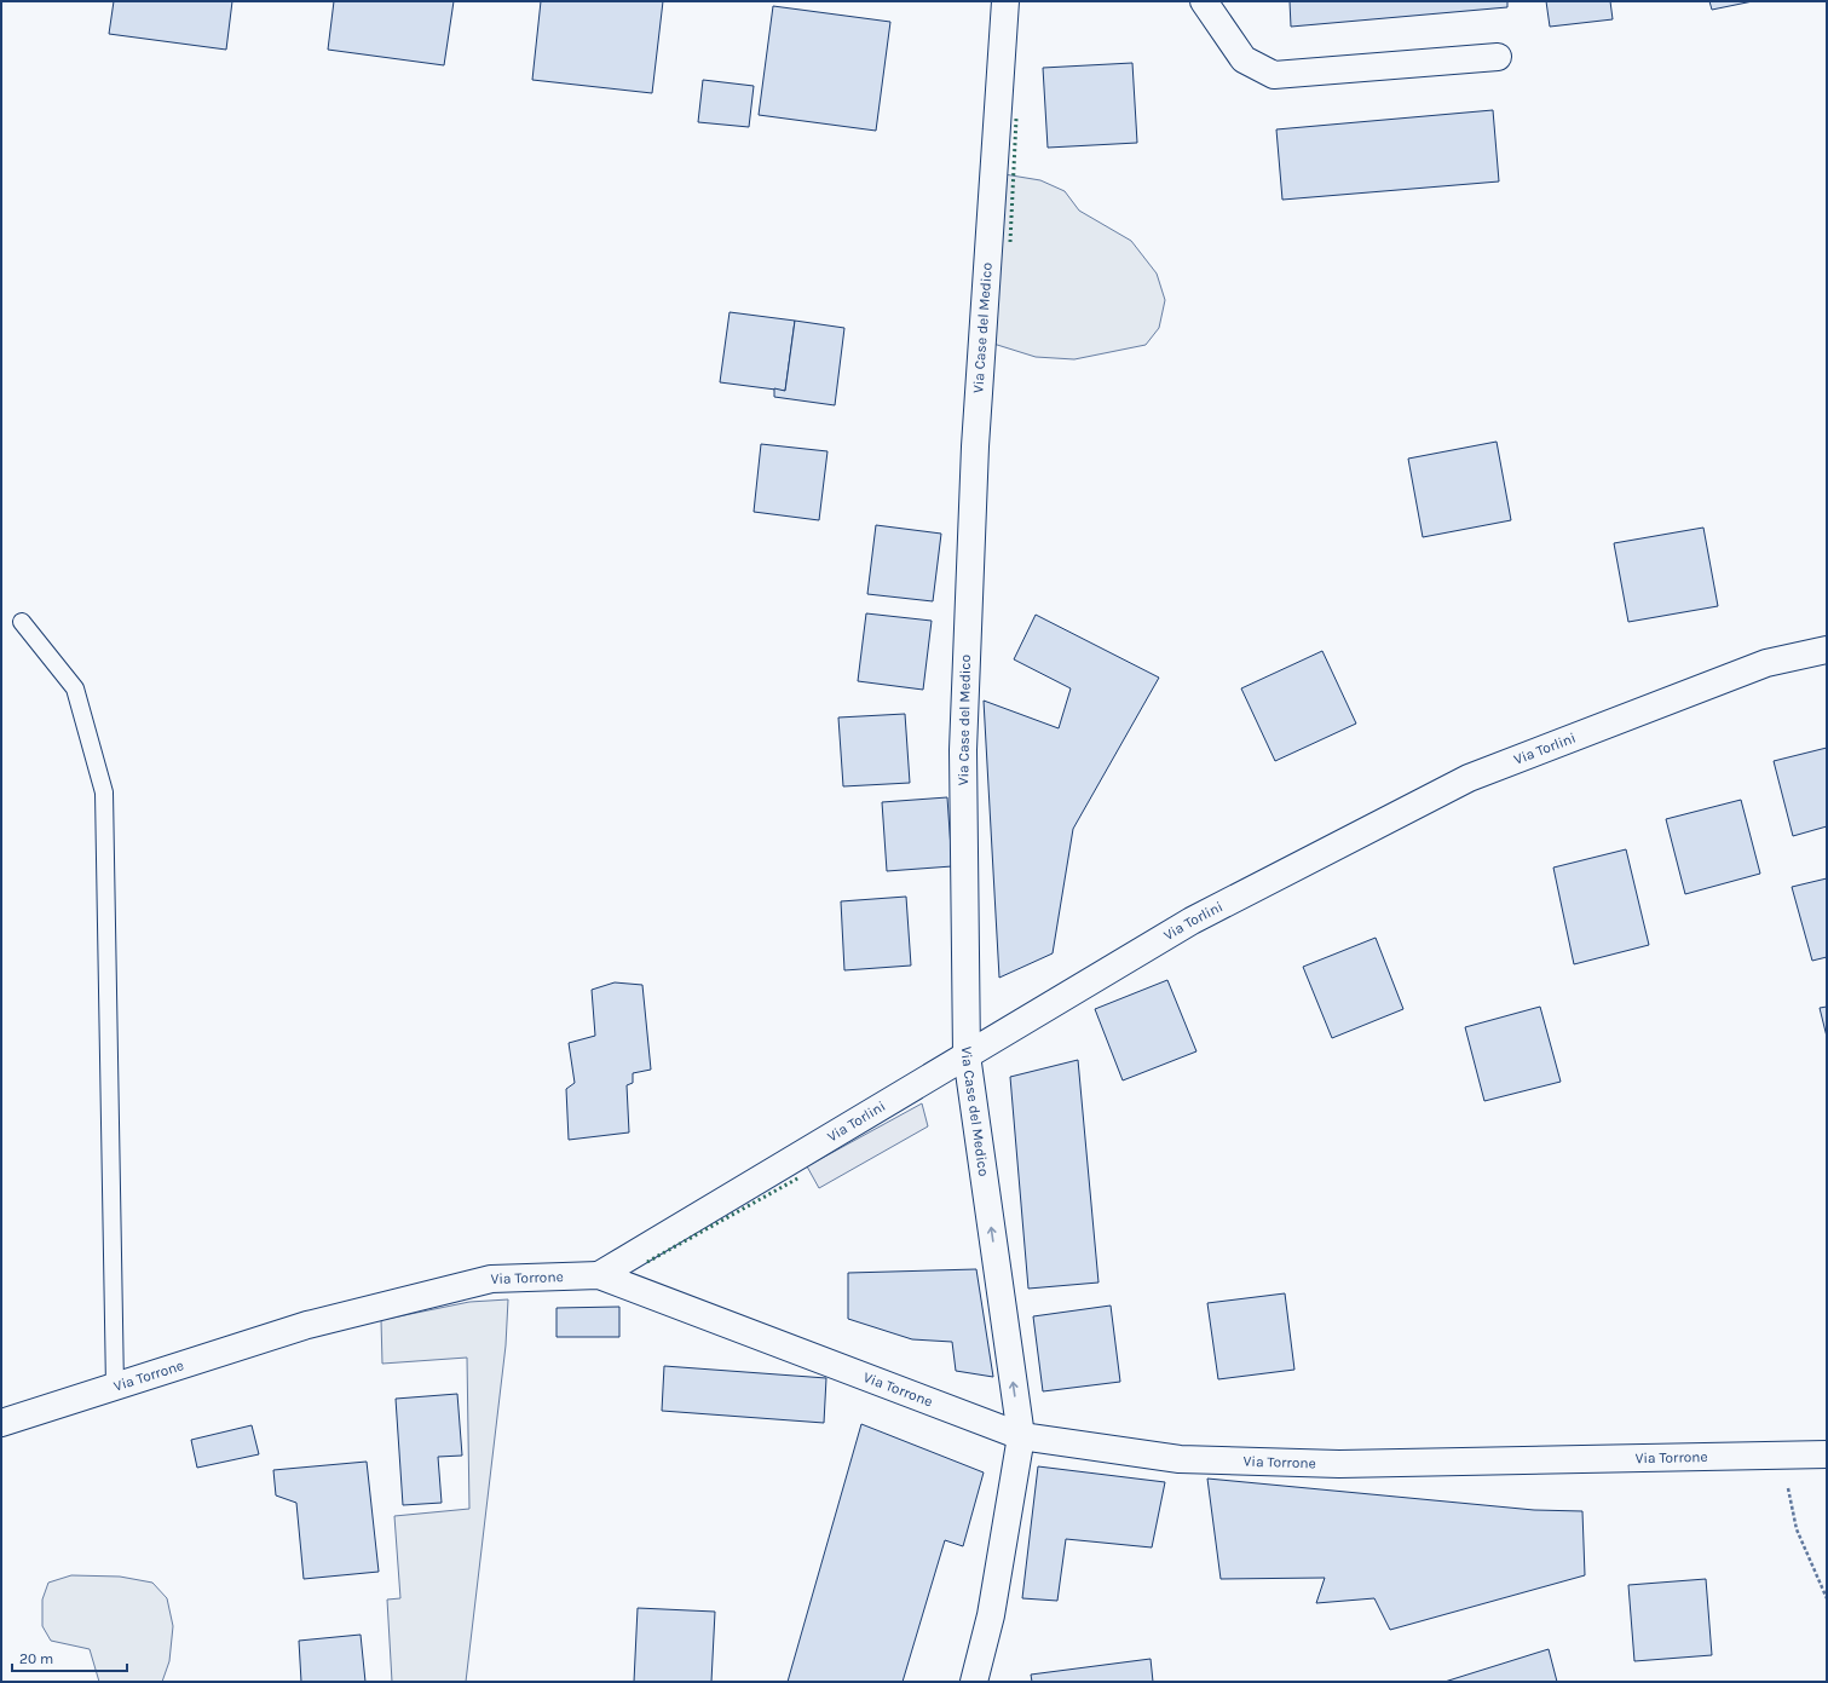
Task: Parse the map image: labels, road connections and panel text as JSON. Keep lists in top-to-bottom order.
{
  "streets": {
    "main road": ["Via Case del Medico", "Via Torlini", "Via Torrone"]
  },
  "crossings": [
    ["Via Case del Medico", "Via Torlini"],
    ["Via Case del Medico", "Via Torrone"],
    ["Via Torlini", "Via Torrone"]
  ],
  "scale_bar": "20 m"
}
